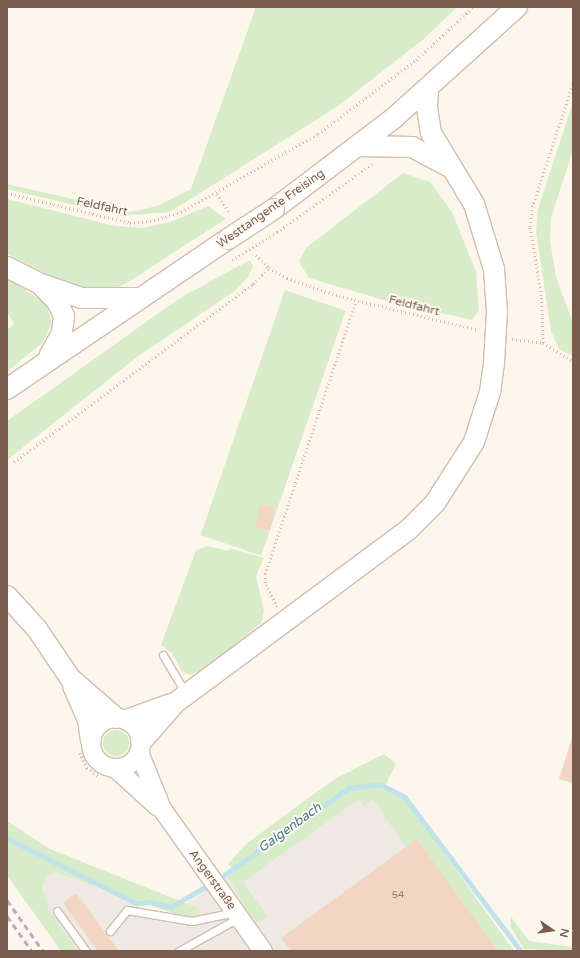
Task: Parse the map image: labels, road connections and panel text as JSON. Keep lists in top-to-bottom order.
{
  "streets": {
    "main road": ["Westtangente Freising"],
    "street": ["Angerstraße"],
    "path": ["Feldfahrt"]
  },
  "water": ["Galgenbach"],
  "house_numbers": ["54"],
  "north": "right"
}
